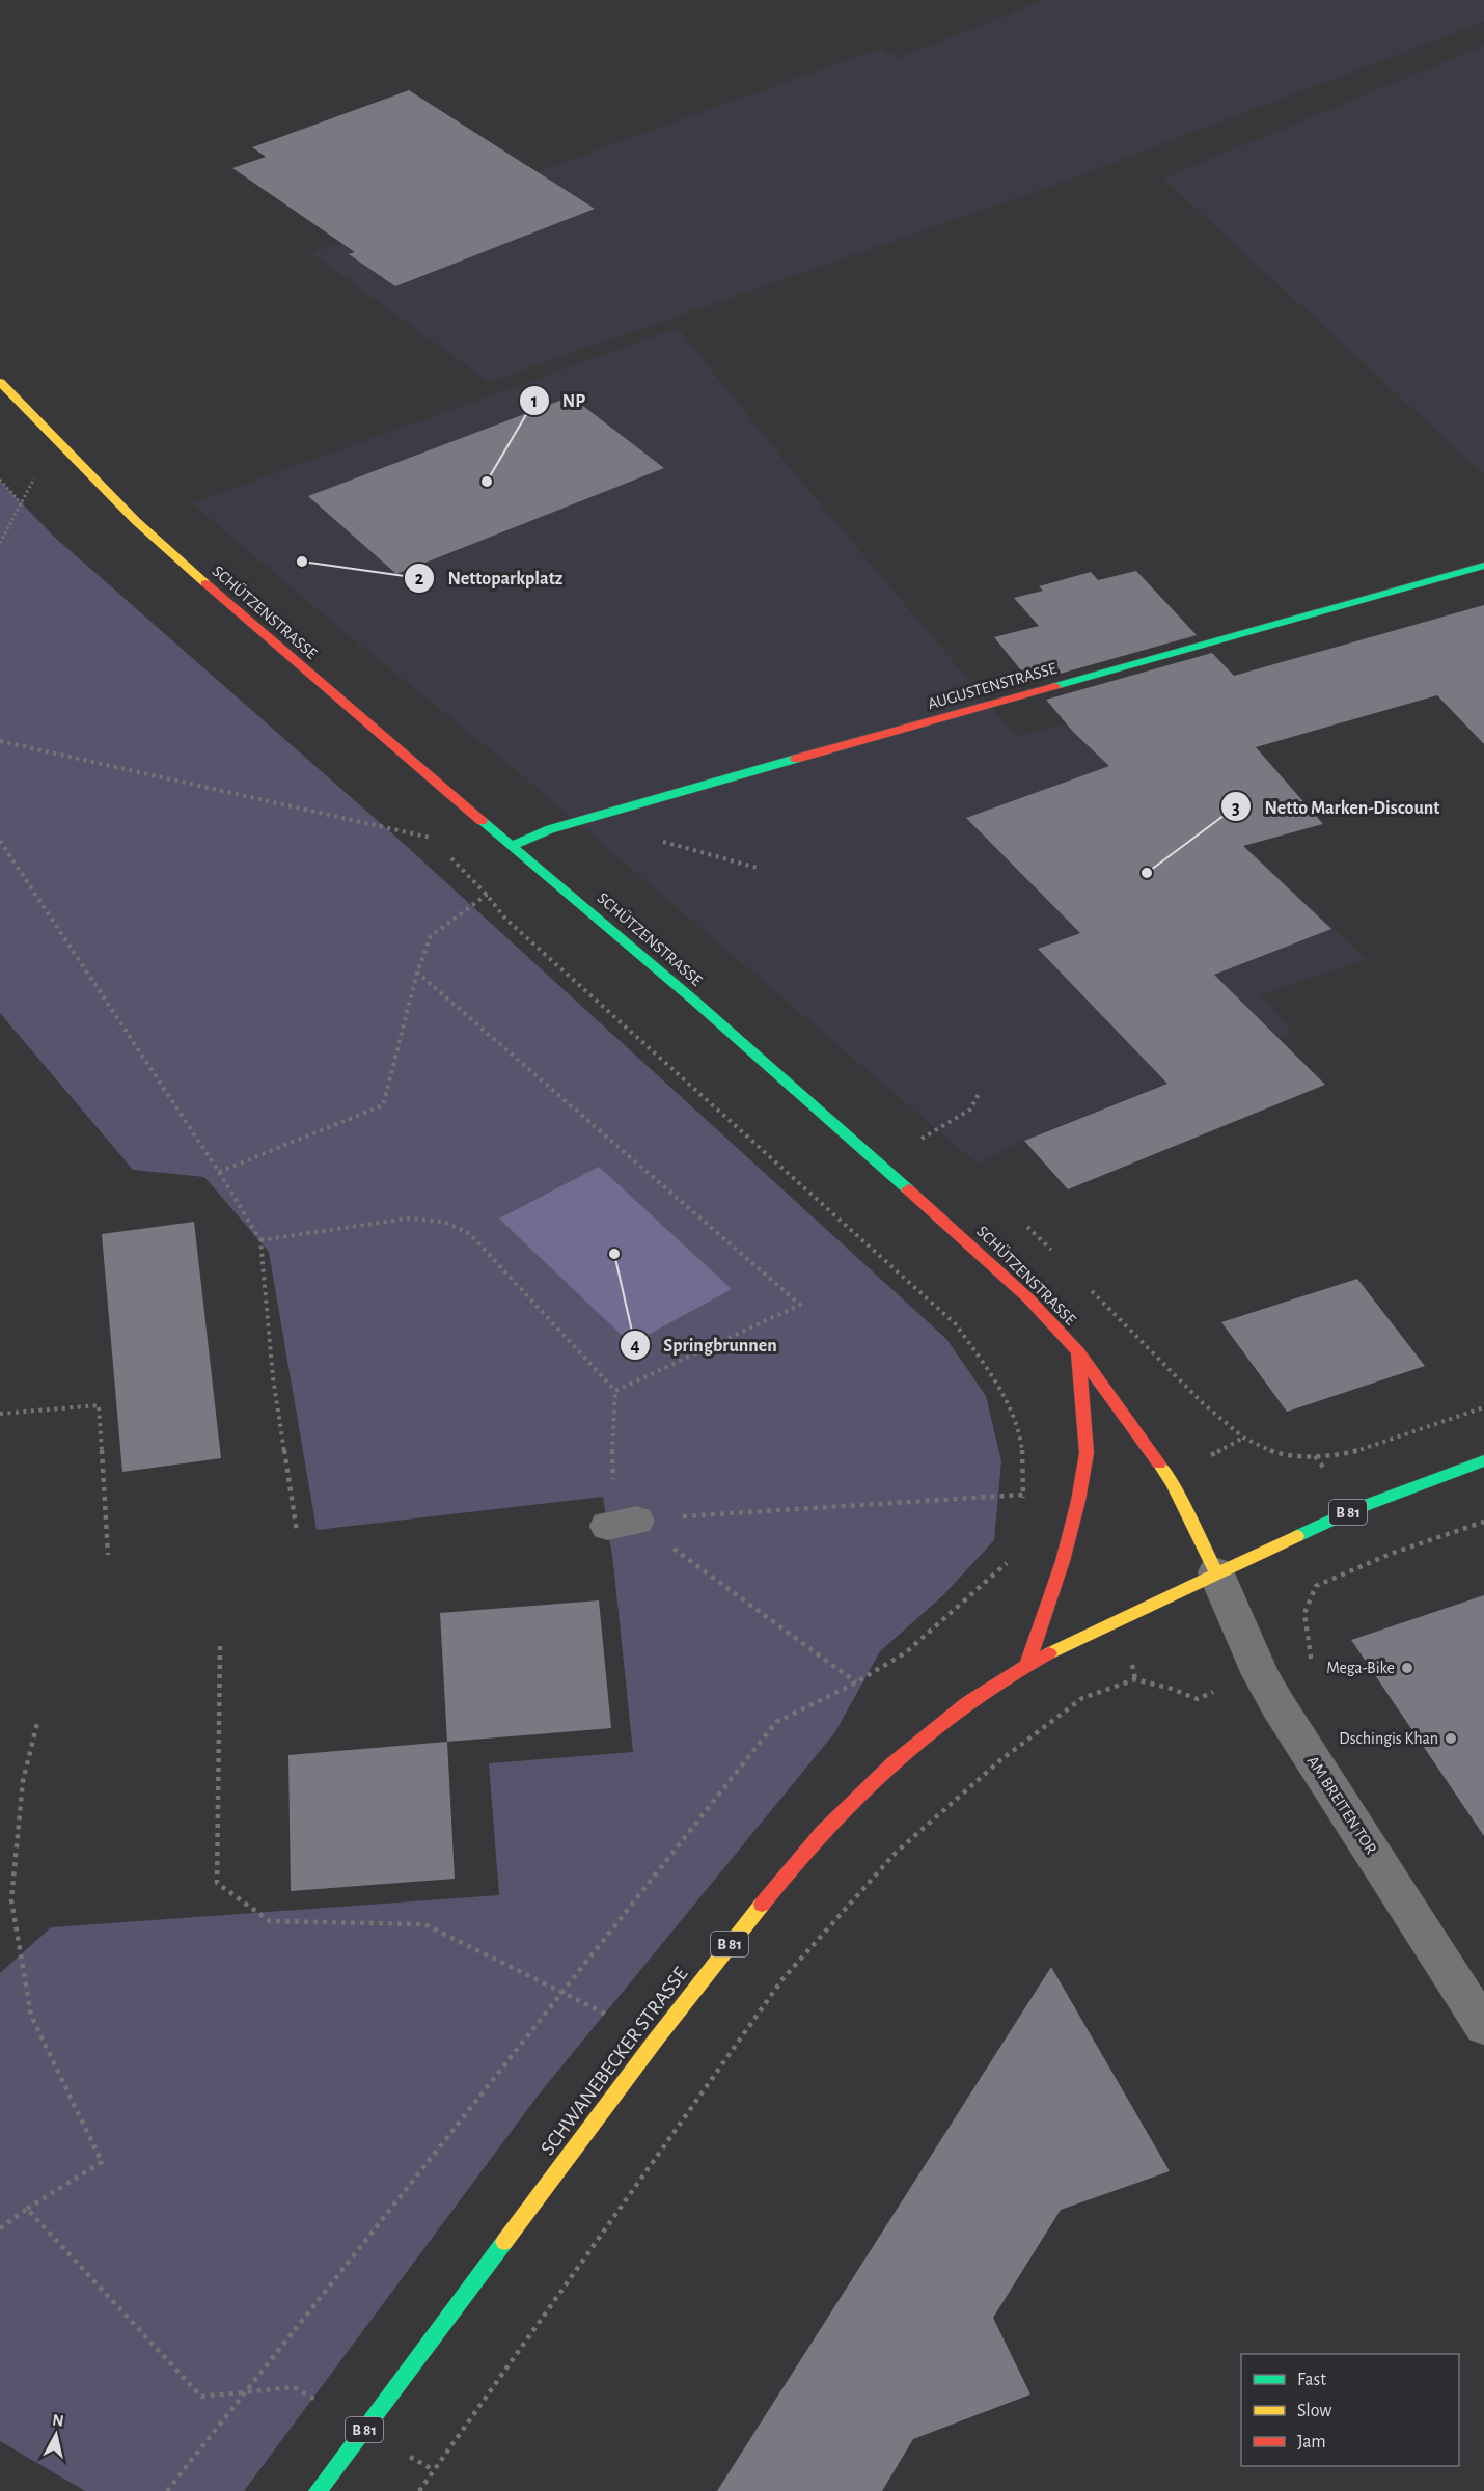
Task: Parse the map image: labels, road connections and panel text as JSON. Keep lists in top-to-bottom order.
{
  "streets": {
    "main road": [
      "SCHÜTZENSTRASSE",
      "AUGUSTENSTRASSE",
      "B 81",
      "SCHWANEBECKER STRASSE"
    ],
    "street": ["AM BREITEN TOR"]
  },
  "crossings": [
    ["SCHÜTZENSTRASSE", "AUGUSTENSTRASSE"],
    ["SCHÜTZENSTRASSE", "B 81"],
    ["SCHÜTZENSTRASSE", "AM BREITEN TOR"],
    ["SCHÜTZENSTRASSE", "SCHWANEBECKER STRASSE"],
    ["B 81", "AM BREITEN TOR"],
    ["B 81", "SCHWANEBECKER STRASSE"],
    ["AM BREITEN TOR", "SCHWANEBECKER STRASSE"]
  ],
  "places": [
    "NP",
    "Nettoparkplatz",
    "Netto Marken-Discount",
    "Springbrunnen",
    "Mega-Bike",
    "Dschingis Khan"
  ],
  "legend": ["Fast", "Slow", "Jam"],
  "north": "top"
}
